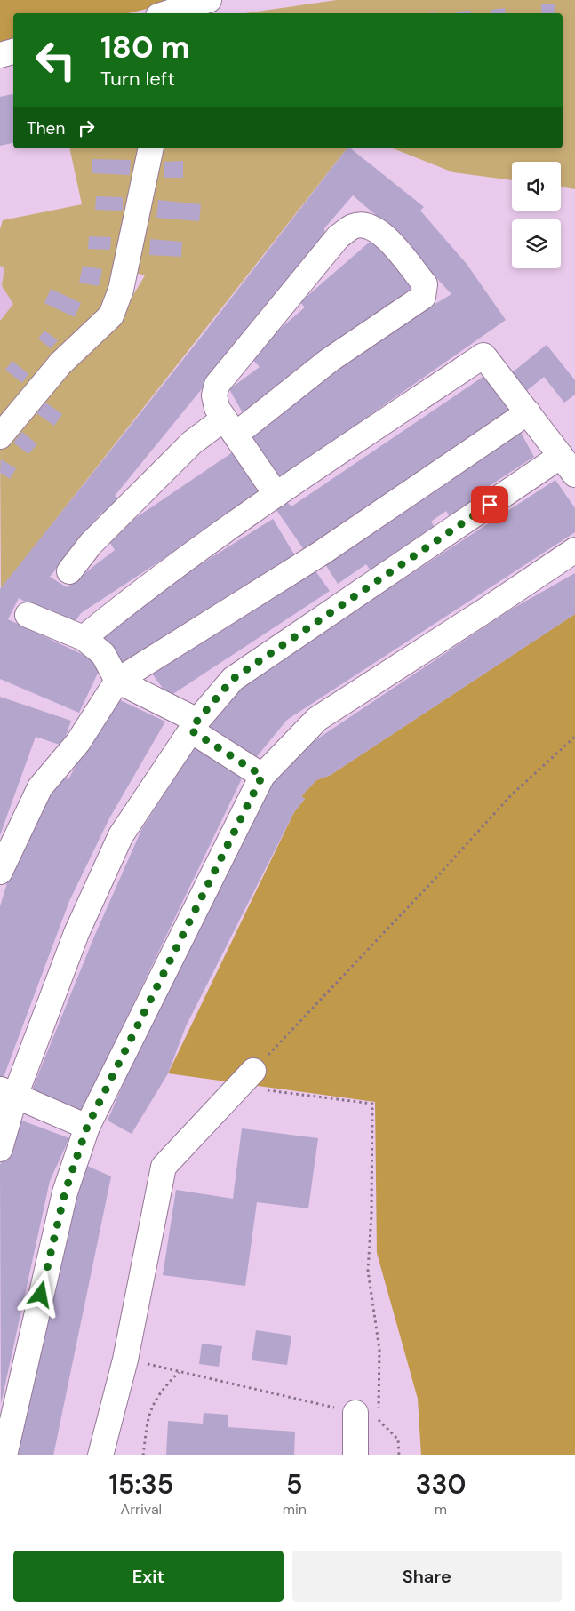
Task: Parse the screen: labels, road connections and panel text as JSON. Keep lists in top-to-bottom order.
{
  "page": {
    "turn": ["180 m", "Turn left"],
    "then": "Then",
    "eta": [
      "15:35",
      "Arrival",
      "5",
      "min",
      "330",
      "m"
    ],
    "buttons": ["Exit", "Share"]
  }
}
